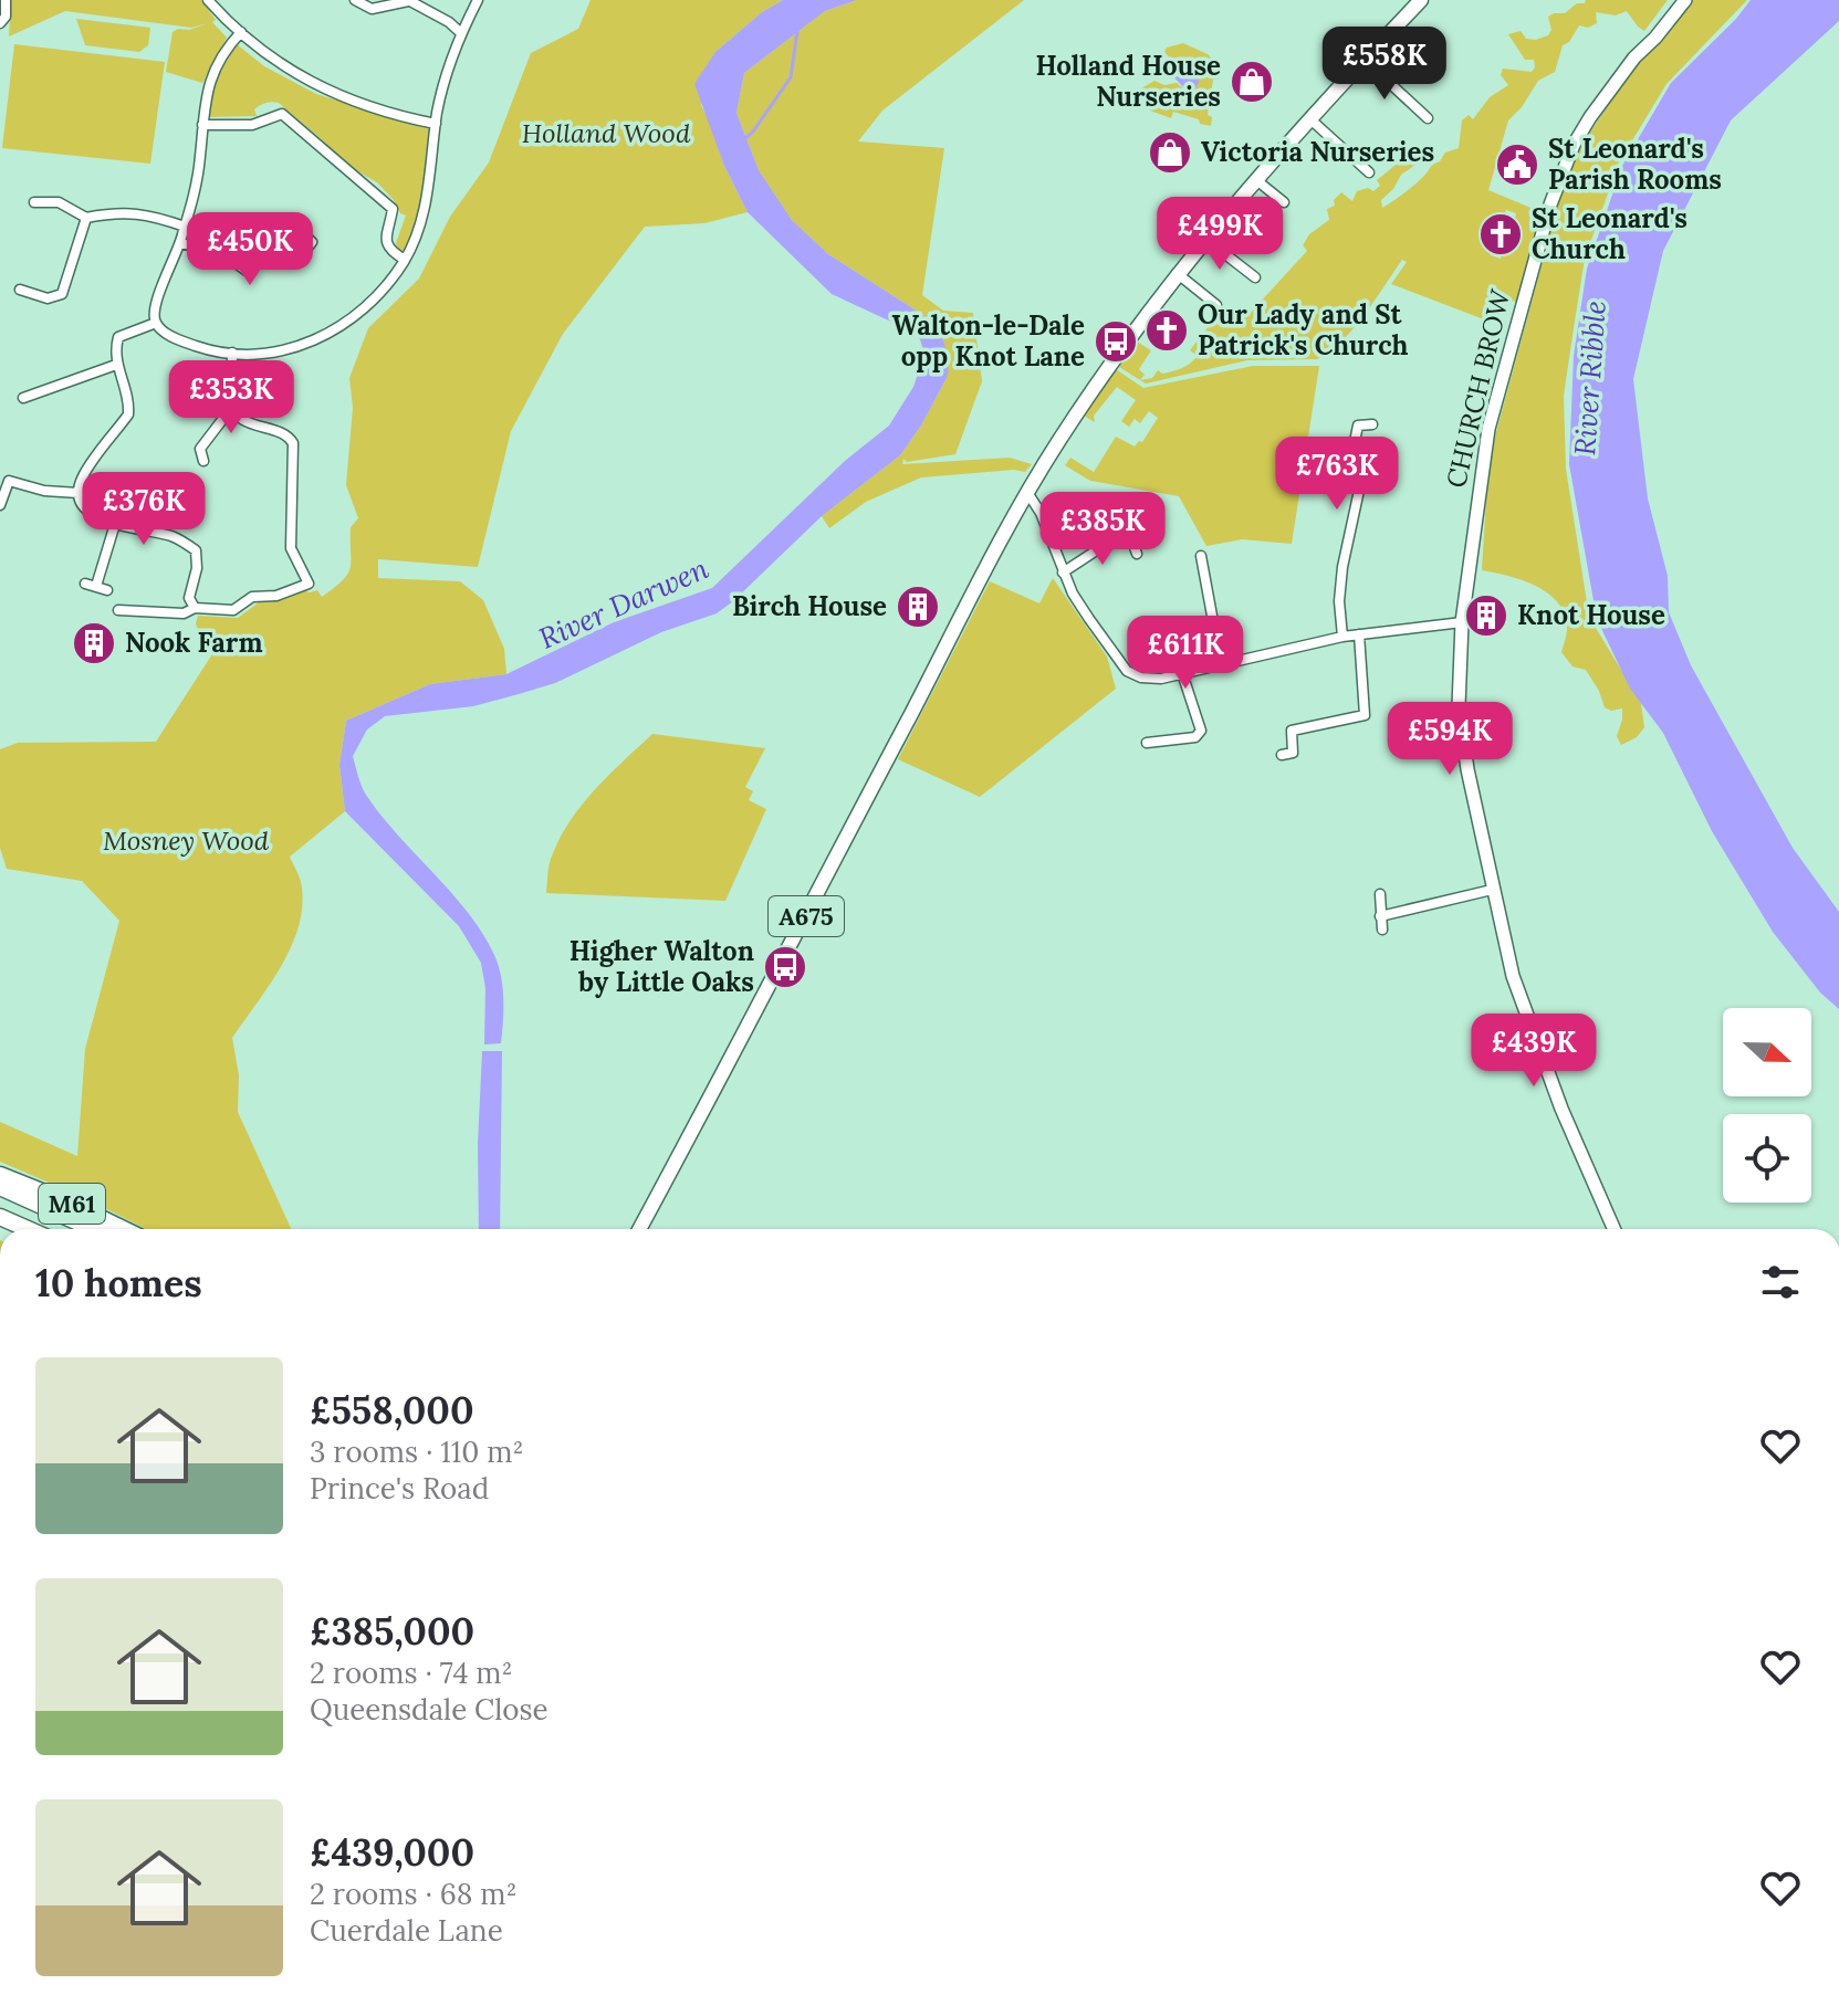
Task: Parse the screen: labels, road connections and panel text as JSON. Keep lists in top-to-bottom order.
{
  "streets": {
    "highway": ["M61"],
    "main road": ["CHURCH BROW", "A675"]
  },
  "water": ["River Ribble", "River Darwen"],
  "parks": ["Holland Wood", "Mosney Wood"],
  "places": {
    "shop": ["Holland House Nurseries", "Victoria Nurseries"],
    "public building": ["St Leonard's Parish Rooms"],
    "church": ["St Leonard's Church", "Our Lady and St Patrick's Church"],
    "bus stop": ["Walton-le-Dale opp Knot Lane", "Higher Walton by Little Oaks"],
    "building": ["Birch House", "Knot House", "Nook Farm"]
  },
  "north": "right",
  "page": {
    "price": [
      "£558K",
      "£499K",
      "£450K",
      "£353K",
      "£763K",
      "£376K",
      "£385K",
      "£611K",
      "£594K",
      "£439K"
    ],
    "heading": "10 homes",
    "list": [
      {
        "name": "£558,000",
        "note": "3 rooms · 110 m² · Prince's Road"
      },
      {
        "name": "£385,000",
        "note": "2 rooms · 74 m² · Queensdale Close"
      },
      {
        "name": "£439,000",
        "note": "2 rooms · 68 m² · Cuerdale Lane"
      }
    ]
  }
}
